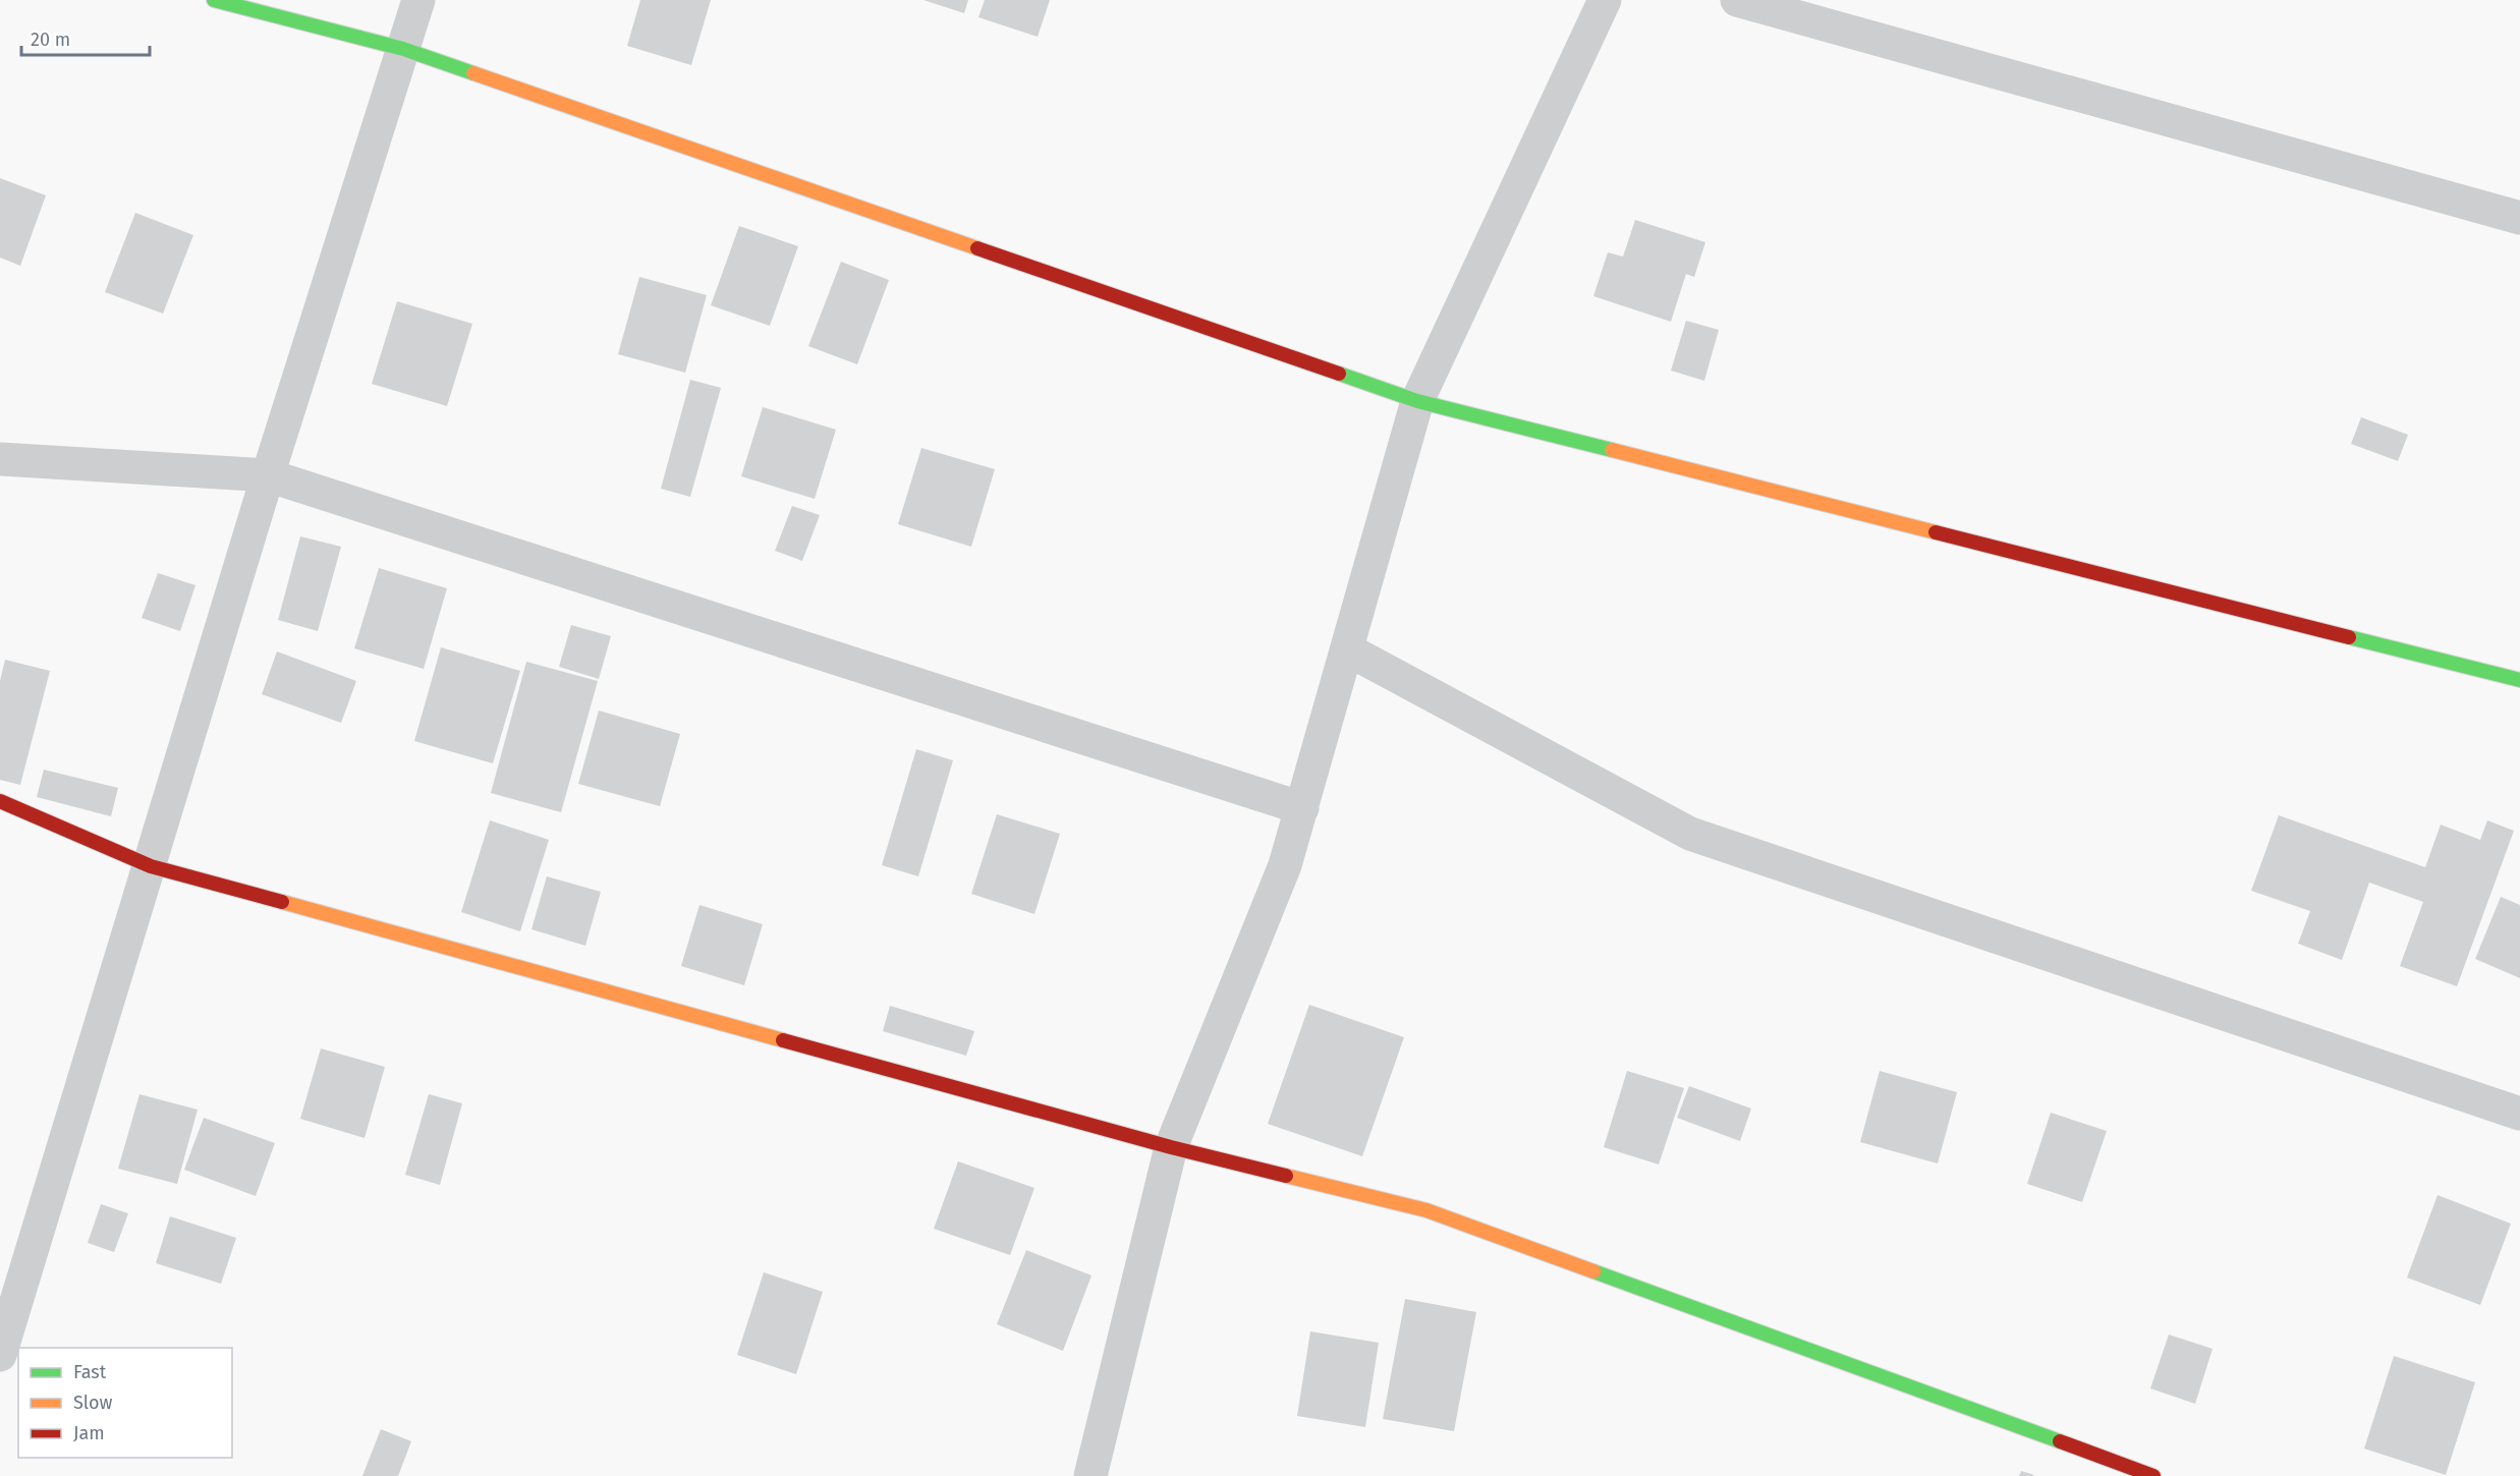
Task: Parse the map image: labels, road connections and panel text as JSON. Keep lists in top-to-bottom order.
{
  "legend": ["Fast", "Slow", "Jam"],
  "scale_bar": "20 m"
}
